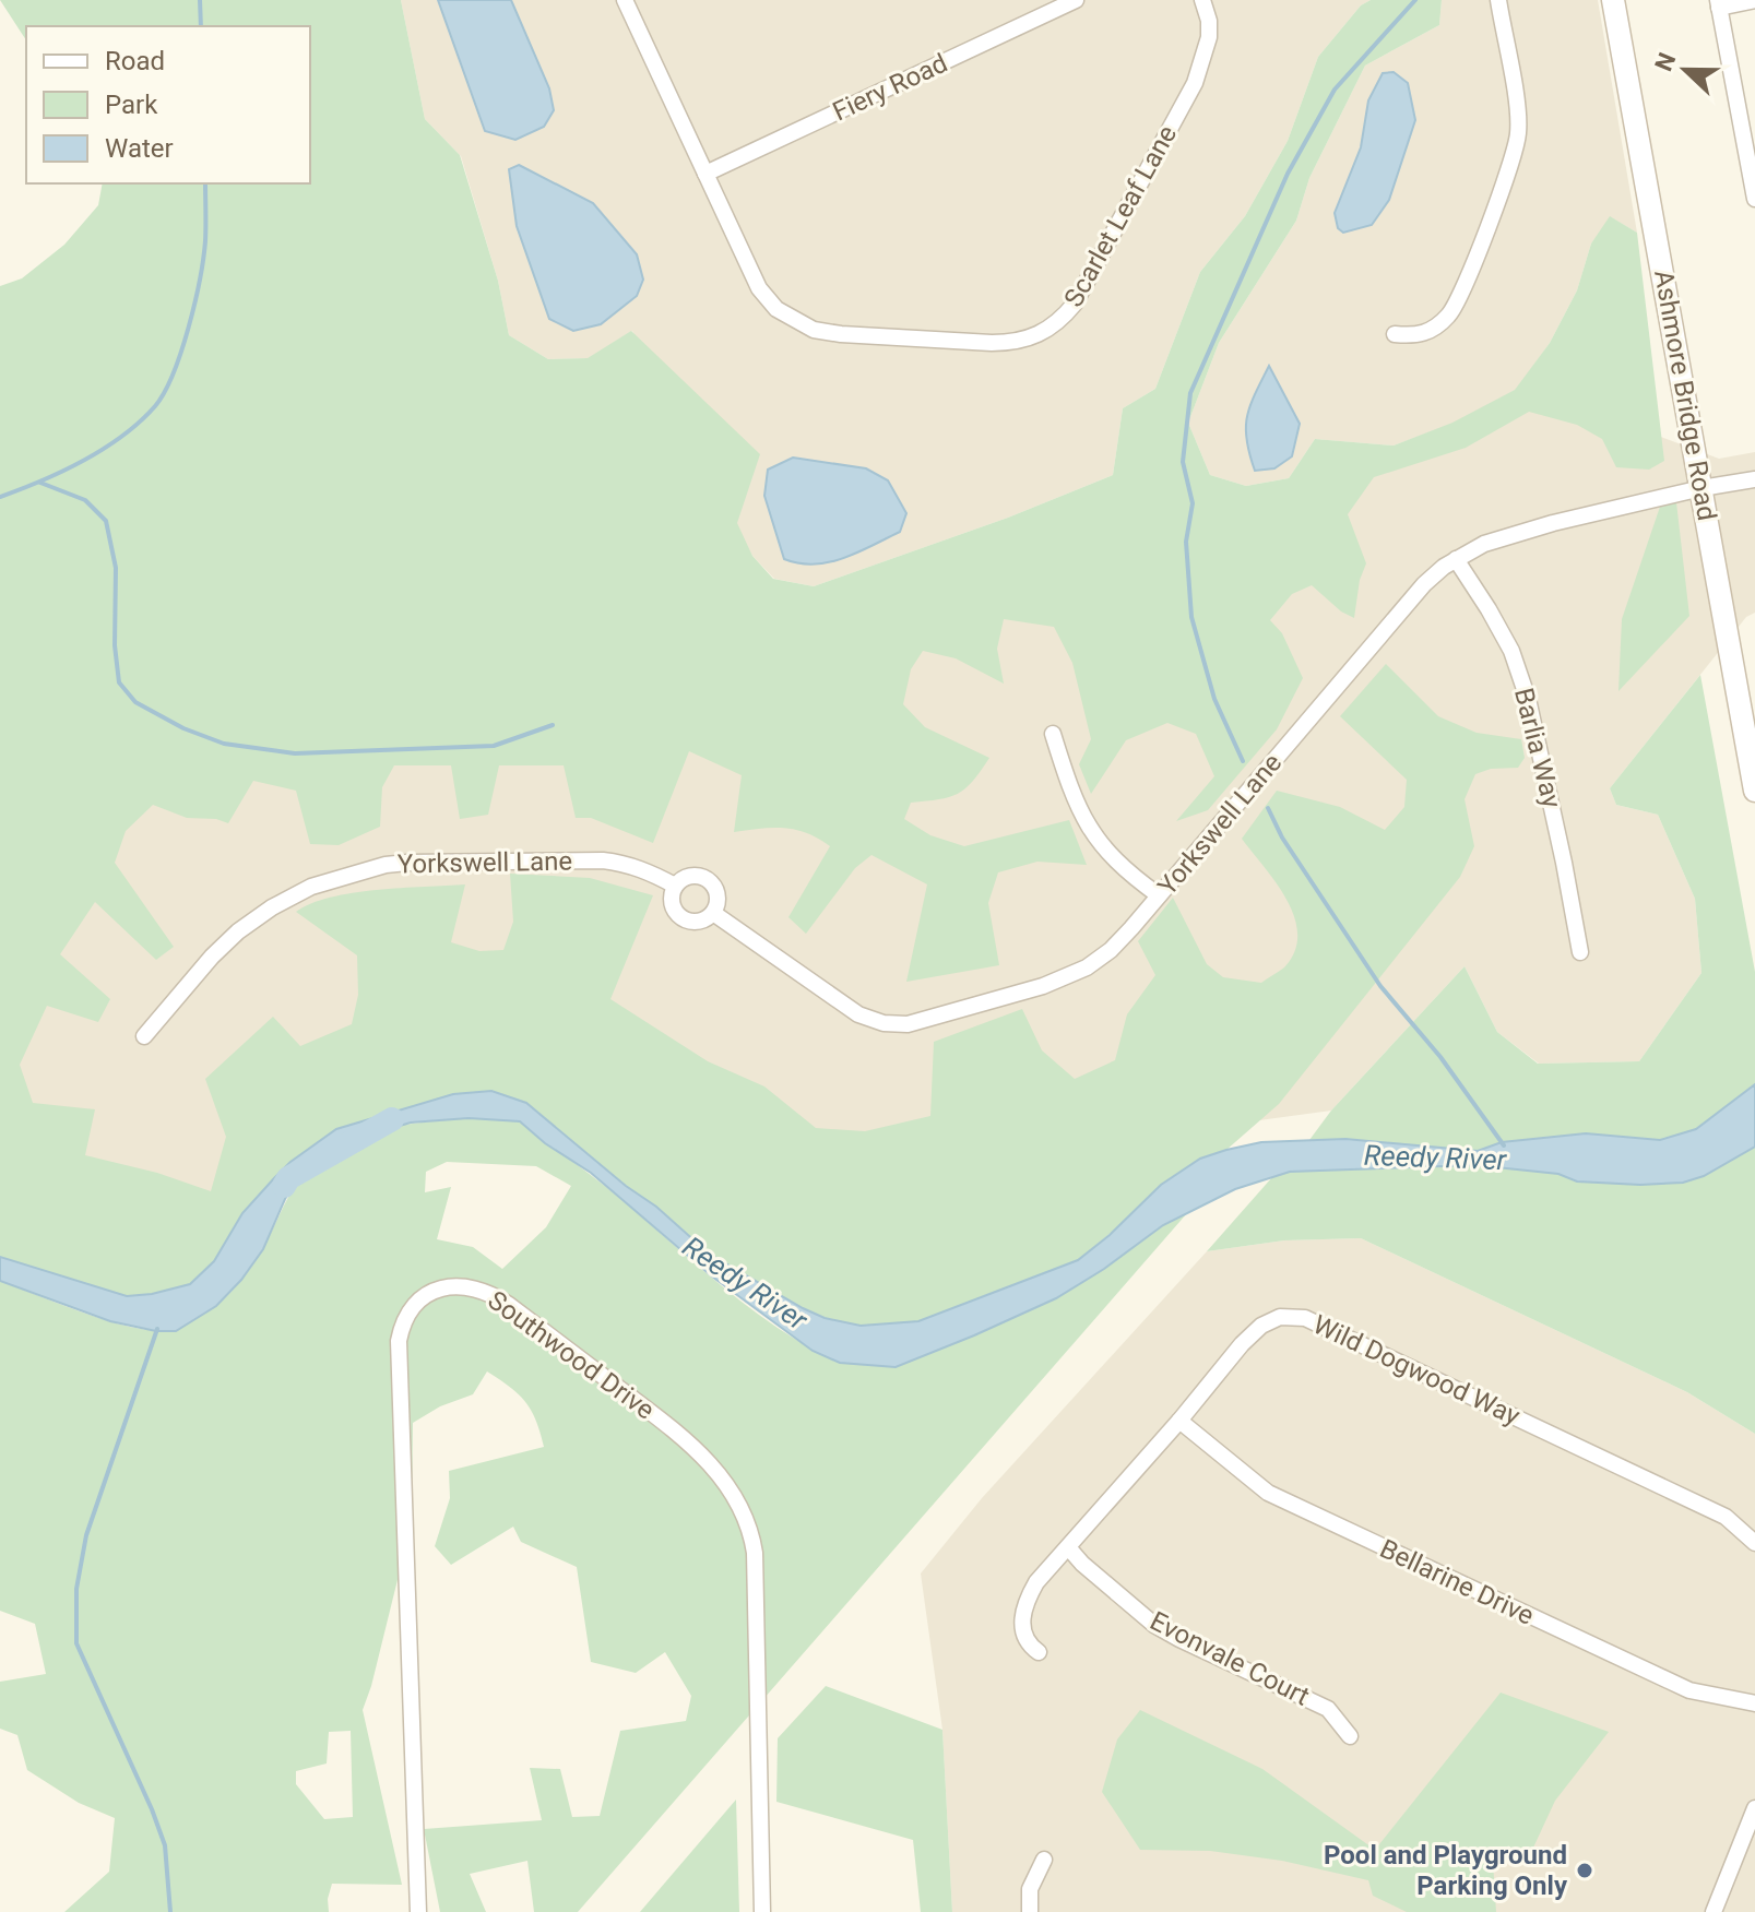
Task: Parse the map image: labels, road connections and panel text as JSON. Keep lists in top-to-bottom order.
{
  "streets": {
    "main road": ["Ashmore Bridge Road"],
    "street": [
      "Fiery Road",
      "Scarlet Leaf Lane",
      "Barlia Way",
      "Yorkswell Lane",
      "Southwood Drive",
      "Wild Dogwood Way",
      "Bellarine Drive",
      "Evonvale Court"
    ]
  },
  "crossings": [
    ["Fiery Road", "Scarlet Leaf Lane"],
    ["Ashmore Bridge Road", "Yorkswell Lane"],
    ["Barlia Way", "Yorkswell Lane"],
    ["Wild Dogwood Way", "Bellarine Drive"],
    ["Wild Dogwood Way", "Evonvale Court"]
  ],
  "water": ["Reedy River"],
  "places": ["Pool and Playground Parking Only"],
  "legend": ["Road", "Park", "Water"],
  "north": "left"
}
